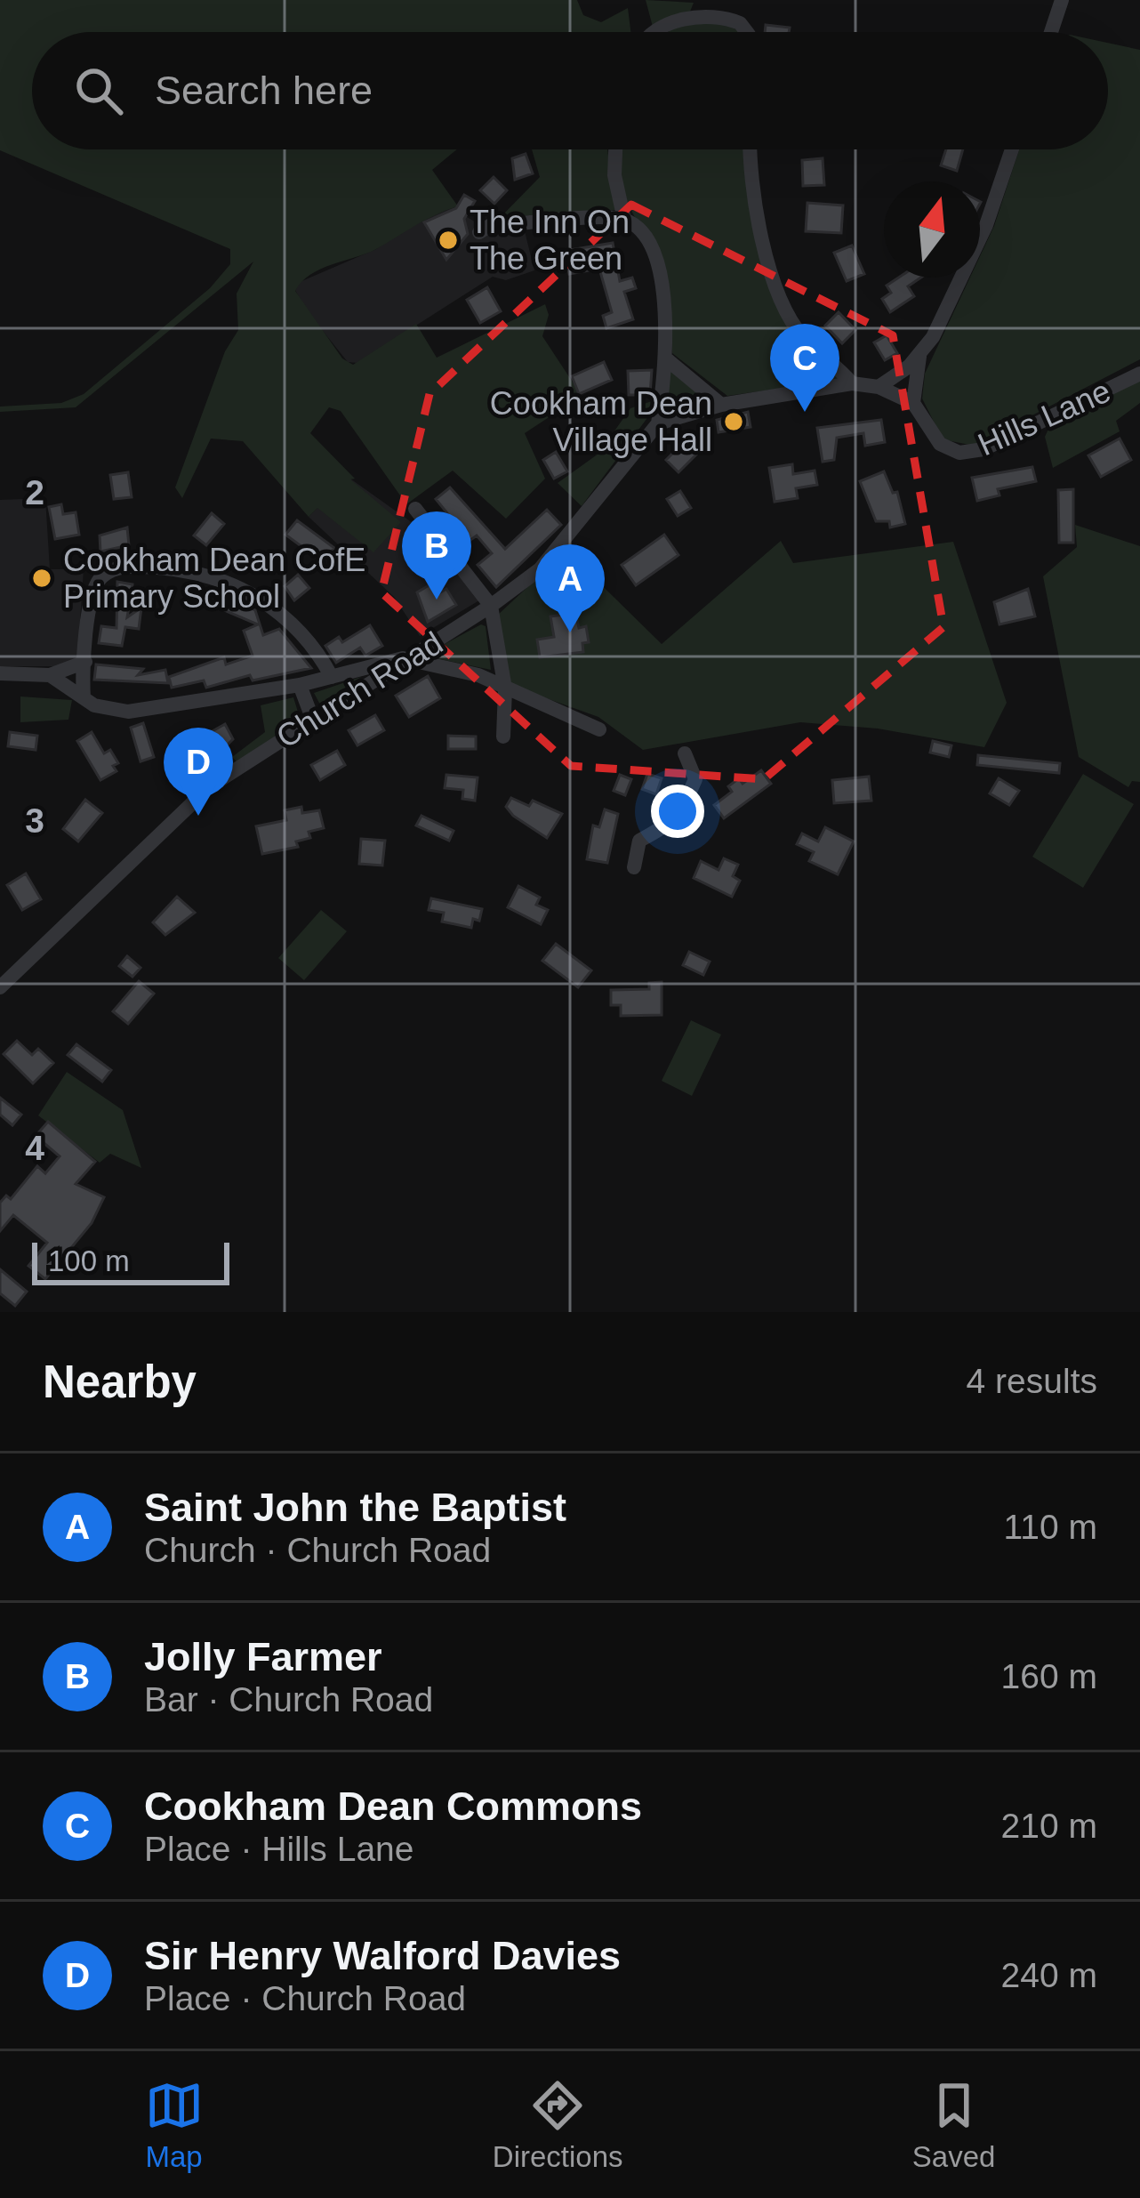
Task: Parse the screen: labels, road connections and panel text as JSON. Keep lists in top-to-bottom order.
{
  "streets": {
    "street": ["Hills Lane", "Church Road"]
  },
  "crossings": [
    ["Hills Lane", "Church Road"]
  ],
  "places": ["The Inn On The Green", "Cookham Dean Village Hall", "Cookham Dean CofE Primary School"],
  "scale_bar": "100 m",
  "north": "top",
  "page": {
    "search": "Search here",
    "pins": [
      "C",
      "B",
      "A",
      "D"
    ],
    "scale": "100 m",
    "heading": ["Nearby", "4 results"],
    "list": [
      {
        "mark": "A",
        "name": "Saint John the Baptist",
        "note": "Church · Church Road",
        "value": "110 m"
      },
      {
        "mark": "B",
        "name": "Jolly Farmer",
        "note": "Bar · Church Road",
        "value": "160 m"
      },
      {
        "mark": "C",
        "name": "Cookham Dean Commons",
        "note": "Place · Hills Lane",
        "value": "210 m"
      },
      {
        "mark": "D",
        "name": "Sir Henry Walford Davies",
        "note": "Place · Church Road",
        "value": "240 m"
      }
    ],
    "nav": ["Map", "Directions", "Saved"]
  },
  "grid": {
    "rows": ["2", "3", "4"]
  }
}
